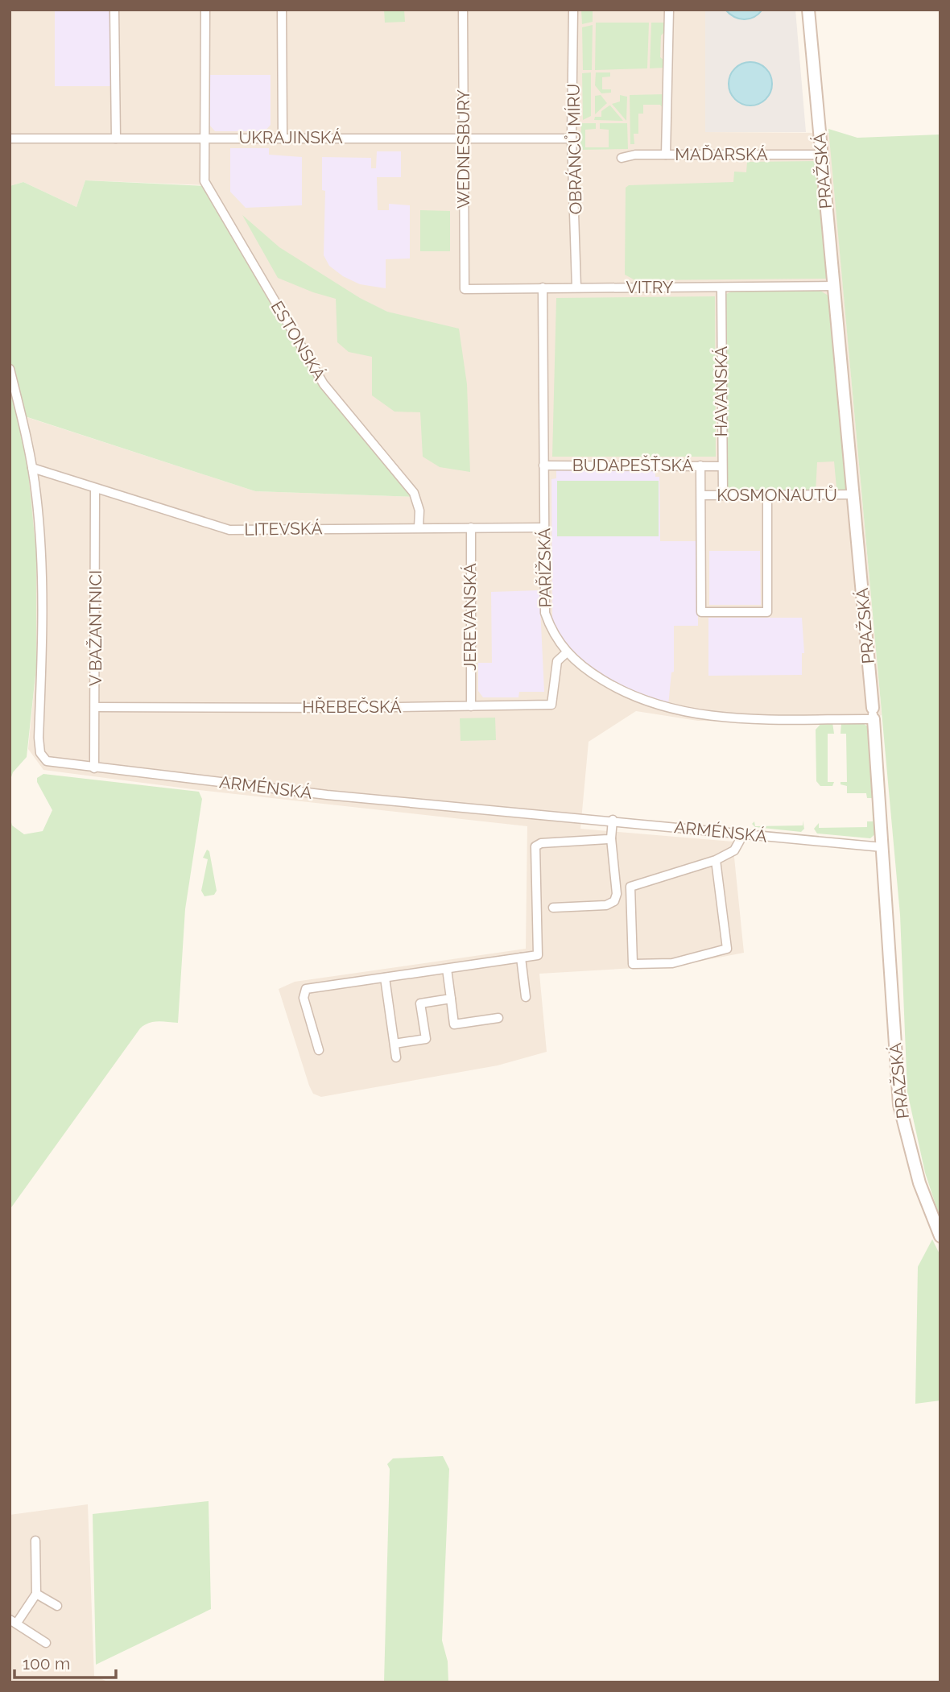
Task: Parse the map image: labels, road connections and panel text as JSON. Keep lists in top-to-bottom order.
{
  "streets": {
    "street": [
      "UKRAJINSKÁ",
      "WEDNESBURY",
      "OBRÁNCŮ MÍRU",
      "MAĎARSKÁ",
      "PRAŽSKÁ",
      "VITRY",
      "ESTONSKÁ",
      "HAVANSKÁ",
      "BUDAPEŠŤSKÁ",
      "KOSMONAUTŮ",
      "LITEVSKÁ",
      "PAŘÍŽSKÁ",
      "JEREVANSKÁ",
      "V BAŽANTNICI",
      "HŘEBEČSKÁ",
      "ARMÉNSKÁ"
    ]
  },
  "crossings": [
    ["UKRAJINSKÁ", "WEDNESBURY"],
    ["UKRAJINSKÁ", "OBRÁNCŮ MÍRU"],
    ["UKRAJINSKÁ", "ESTONSKÁ"],
    ["WEDNESBURY", "VITRY"],
    ["OBRÁNCŮ MÍRU", "VITRY"],
    ["MAĎARSKÁ", "PRAŽSKÁ"],
    ["PRAŽSKÁ", "VITRY"],
    ["PRAŽSKÁ", "KOSMONAUTŮ"],
    ["PRAŽSKÁ", "PAŘÍŽSKÁ"],
    ["PRAŽSKÁ", "ARMÉNSKÁ"],
    ["VITRY", "HAVANSKÁ"],
    ["VITRY", "PAŘÍŽSKÁ"],
    ["ESTONSKÁ", "LITEVSKÁ"],
    ["HAVANSKÁ", "BUDAPEŠŤSKÁ"],
    ["HAVANSKÁ", "KOSMONAUTŮ"],
    ["BUDAPEŠŤSKÁ", "PAŘÍŽSKÁ"],
    ["LITEVSKÁ", "PAŘÍŽSKÁ"],
    ["LITEVSKÁ", "JEREVANSKÁ"],
    ["LITEVSKÁ", "V BAŽANTNICI"],
    ["LITEVSKÁ", "ARMÉNSKÁ"],
    ["PAŘÍŽSKÁ", "HŘEBEČSKÁ"],
    ["JEREVANSKÁ", "HŘEBEČSKÁ"],
    ["V BAŽANTNICI", "HŘEBEČSKÁ"],
    ["V BAŽANTNICI", "ARMÉNSKÁ"]
  ],
  "scale_bar": "100 m"
}
